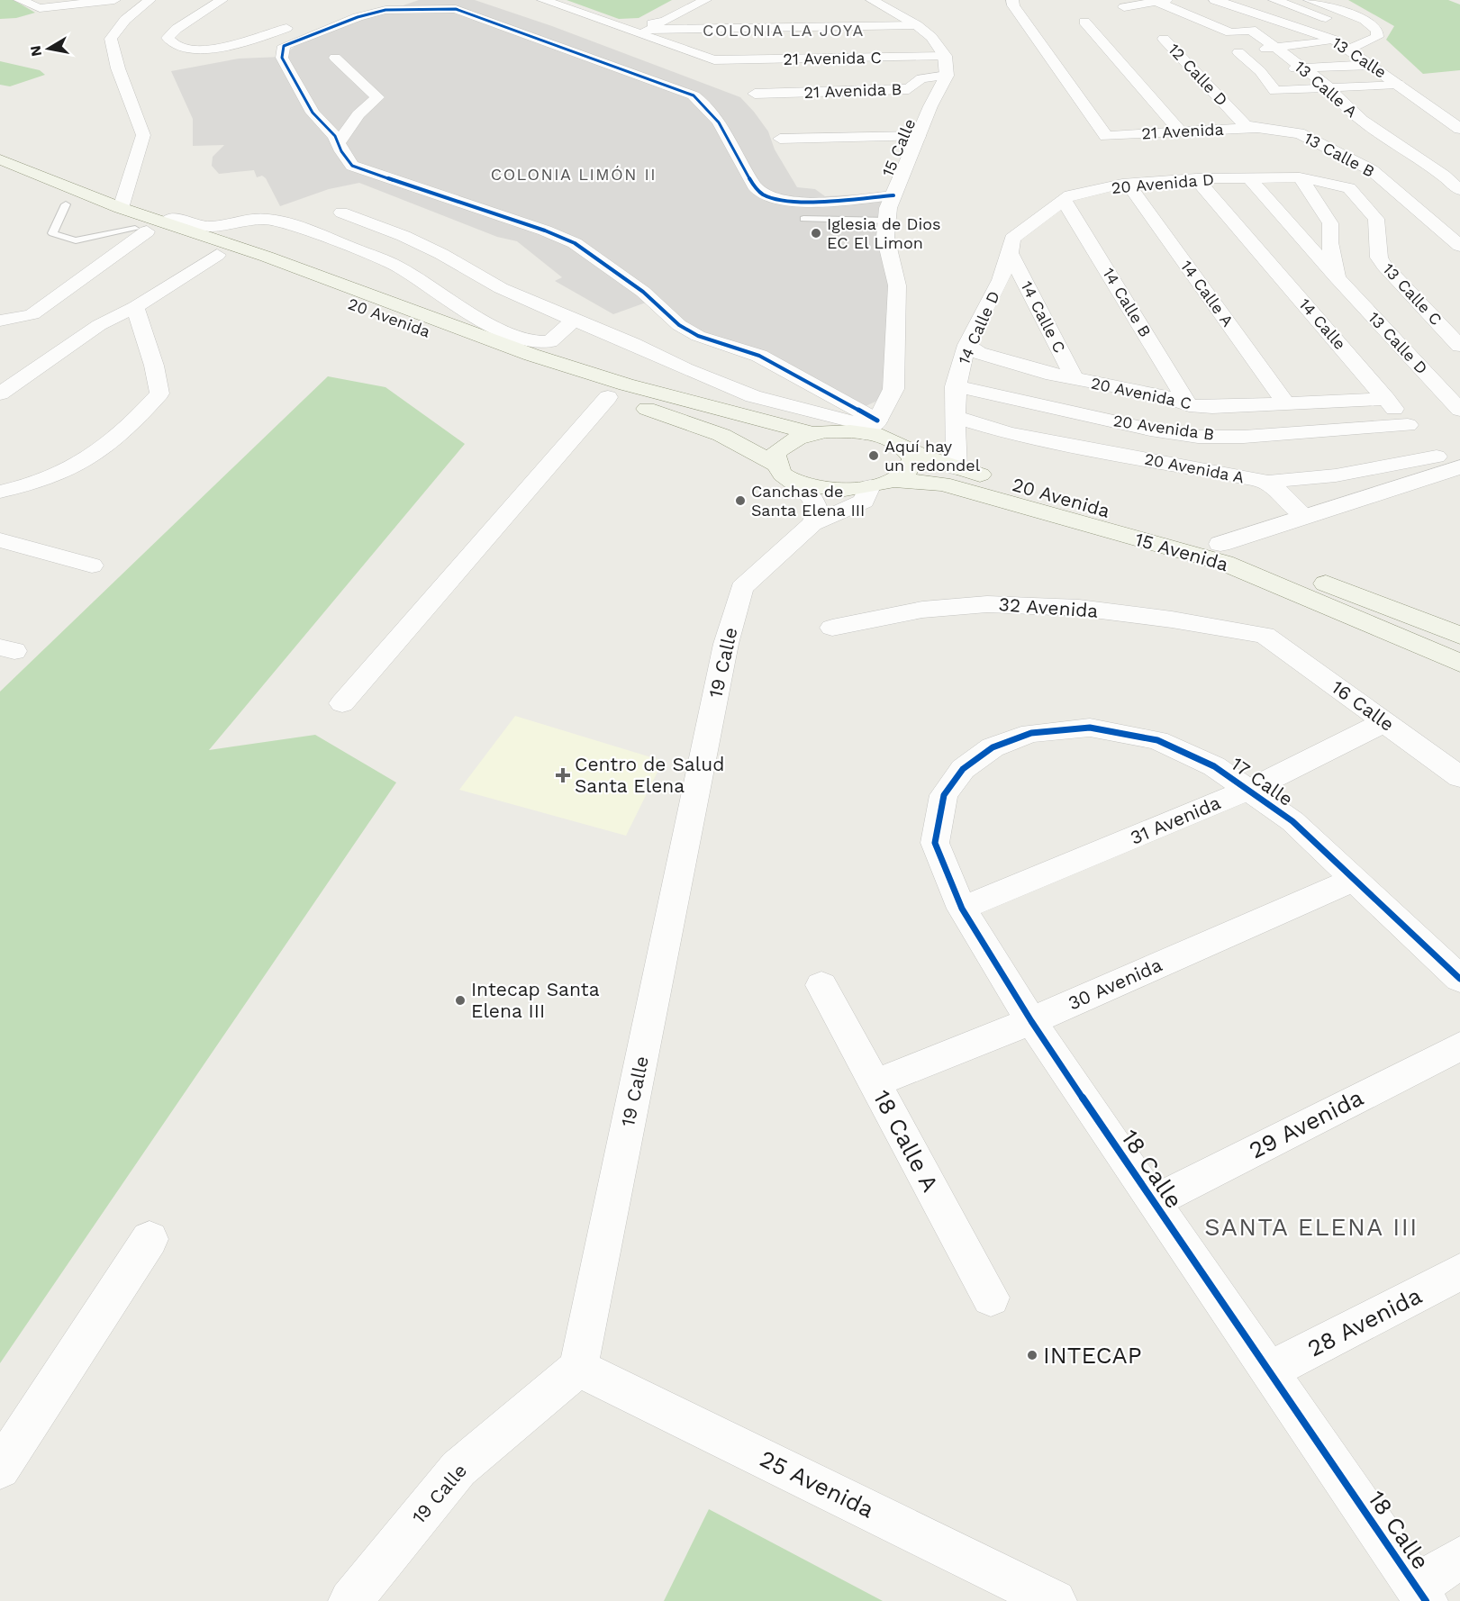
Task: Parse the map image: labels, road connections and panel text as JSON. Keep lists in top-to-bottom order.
{
  "streets": {
    "main road": ["20 Avenida", "15 Avenida"],
    "street": [
      "13 Calle",
      "21 Avenida C",
      "12 Calle D",
      "13 Calle A",
      "21 Avenida B",
      "21 Avenida",
      "15 Calle",
      "13 Calle B",
      "20 Avenida D",
      "14 Calle A",
      "13 Calle C",
      "14 Calle B",
      "14 Calle C",
      "14 Calle",
      "14 Calle D",
      "13 Calle D",
      "20 Avenida C",
      "20 Avenida B",
      "20 Avenida A",
      "32 Avenida",
      "19 Calle",
      "16 Calle",
      "17 Calle",
      "31 Avenida",
      "30 Avenida",
      "29 Avenida",
      "18 Calle A",
      "18 Calle",
      "28 Avenida",
      "25 Avenida"
    ]
  },
  "crossings": [
    ["12 Calle D", "21 Avenida"],
    ["12 Calle D", "13 Calle B"],
    ["21 Avenida B", "15 Calle"],
    ["21 Avenida", "13 Calle B"],
    ["15 Calle", "20 Avenida"],
    ["20 Avenida D", "14 Calle A"],
    ["20 Avenida D", "13 Calle C"],
    ["20 Avenida D", "14 Calle B"],
    ["20 Avenida D", "14 Calle C"],
    ["20 Avenida D", "14 Calle"],
    ["20 Avenida D", "14 Calle D"],
    ["20 Avenida D", "13 Calle D"],
    ["14 Calle A", "20 Avenida C"],
    ["14 Calle B", "20 Avenida C"],
    ["14 Calle C", "14 Calle D"],
    ["14 Calle C", "20 Avenida C"],
    ["20 Avenida", "14 Calle D"],
    ["20 Avenida", "15 Avenida"],
    ["14 Calle", "20 Avenida C"],
    ["14 Calle", "20 Avenida B"],
    ["14 Calle", "20 Avenida A"],
    ["14 Calle D", "20 Avenida C"],
    ["14 Calle D", "20 Avenida B"],
    ["14 Calle D", "20 Avenida A"],
    ["15 Avenida", "19 Calle"],
    ["32 Avenida", "16 Calle"],
    ["19 Calle", "25 Avenida"],
    ["16 Calle", "31 Avenida"],
    ["17 Calle", "31 Avenida"],
    ["17 Calle", "30 Avenida"],
    ["17 Calle", "18 Calle"],
    ["31 Avenida", "18 Calle"],
    ["30 Avenida", "18 Calle A"],
    ["30 Avenida", "18 Calle"],
    ["29 Avenida", "18 Calle"],
    ["18 Calle", "28 Avenida"]
  ],
  "districts": ["COLONIA LA JOYA", "COLONIA LIMÓN II", "SANTA ELENA III"],
  "places": {
    "other": [
      "Iglesia de Dios EC El Limon",
      "Aquí hay un redondel",
      "Canchas de Santa Elena III",
      "Intecap Santa Elena III",
      "INTECAP"
    ],
    "health": ["Centro de Salud Santa Elena"]
  },
  "north": "left"
}
